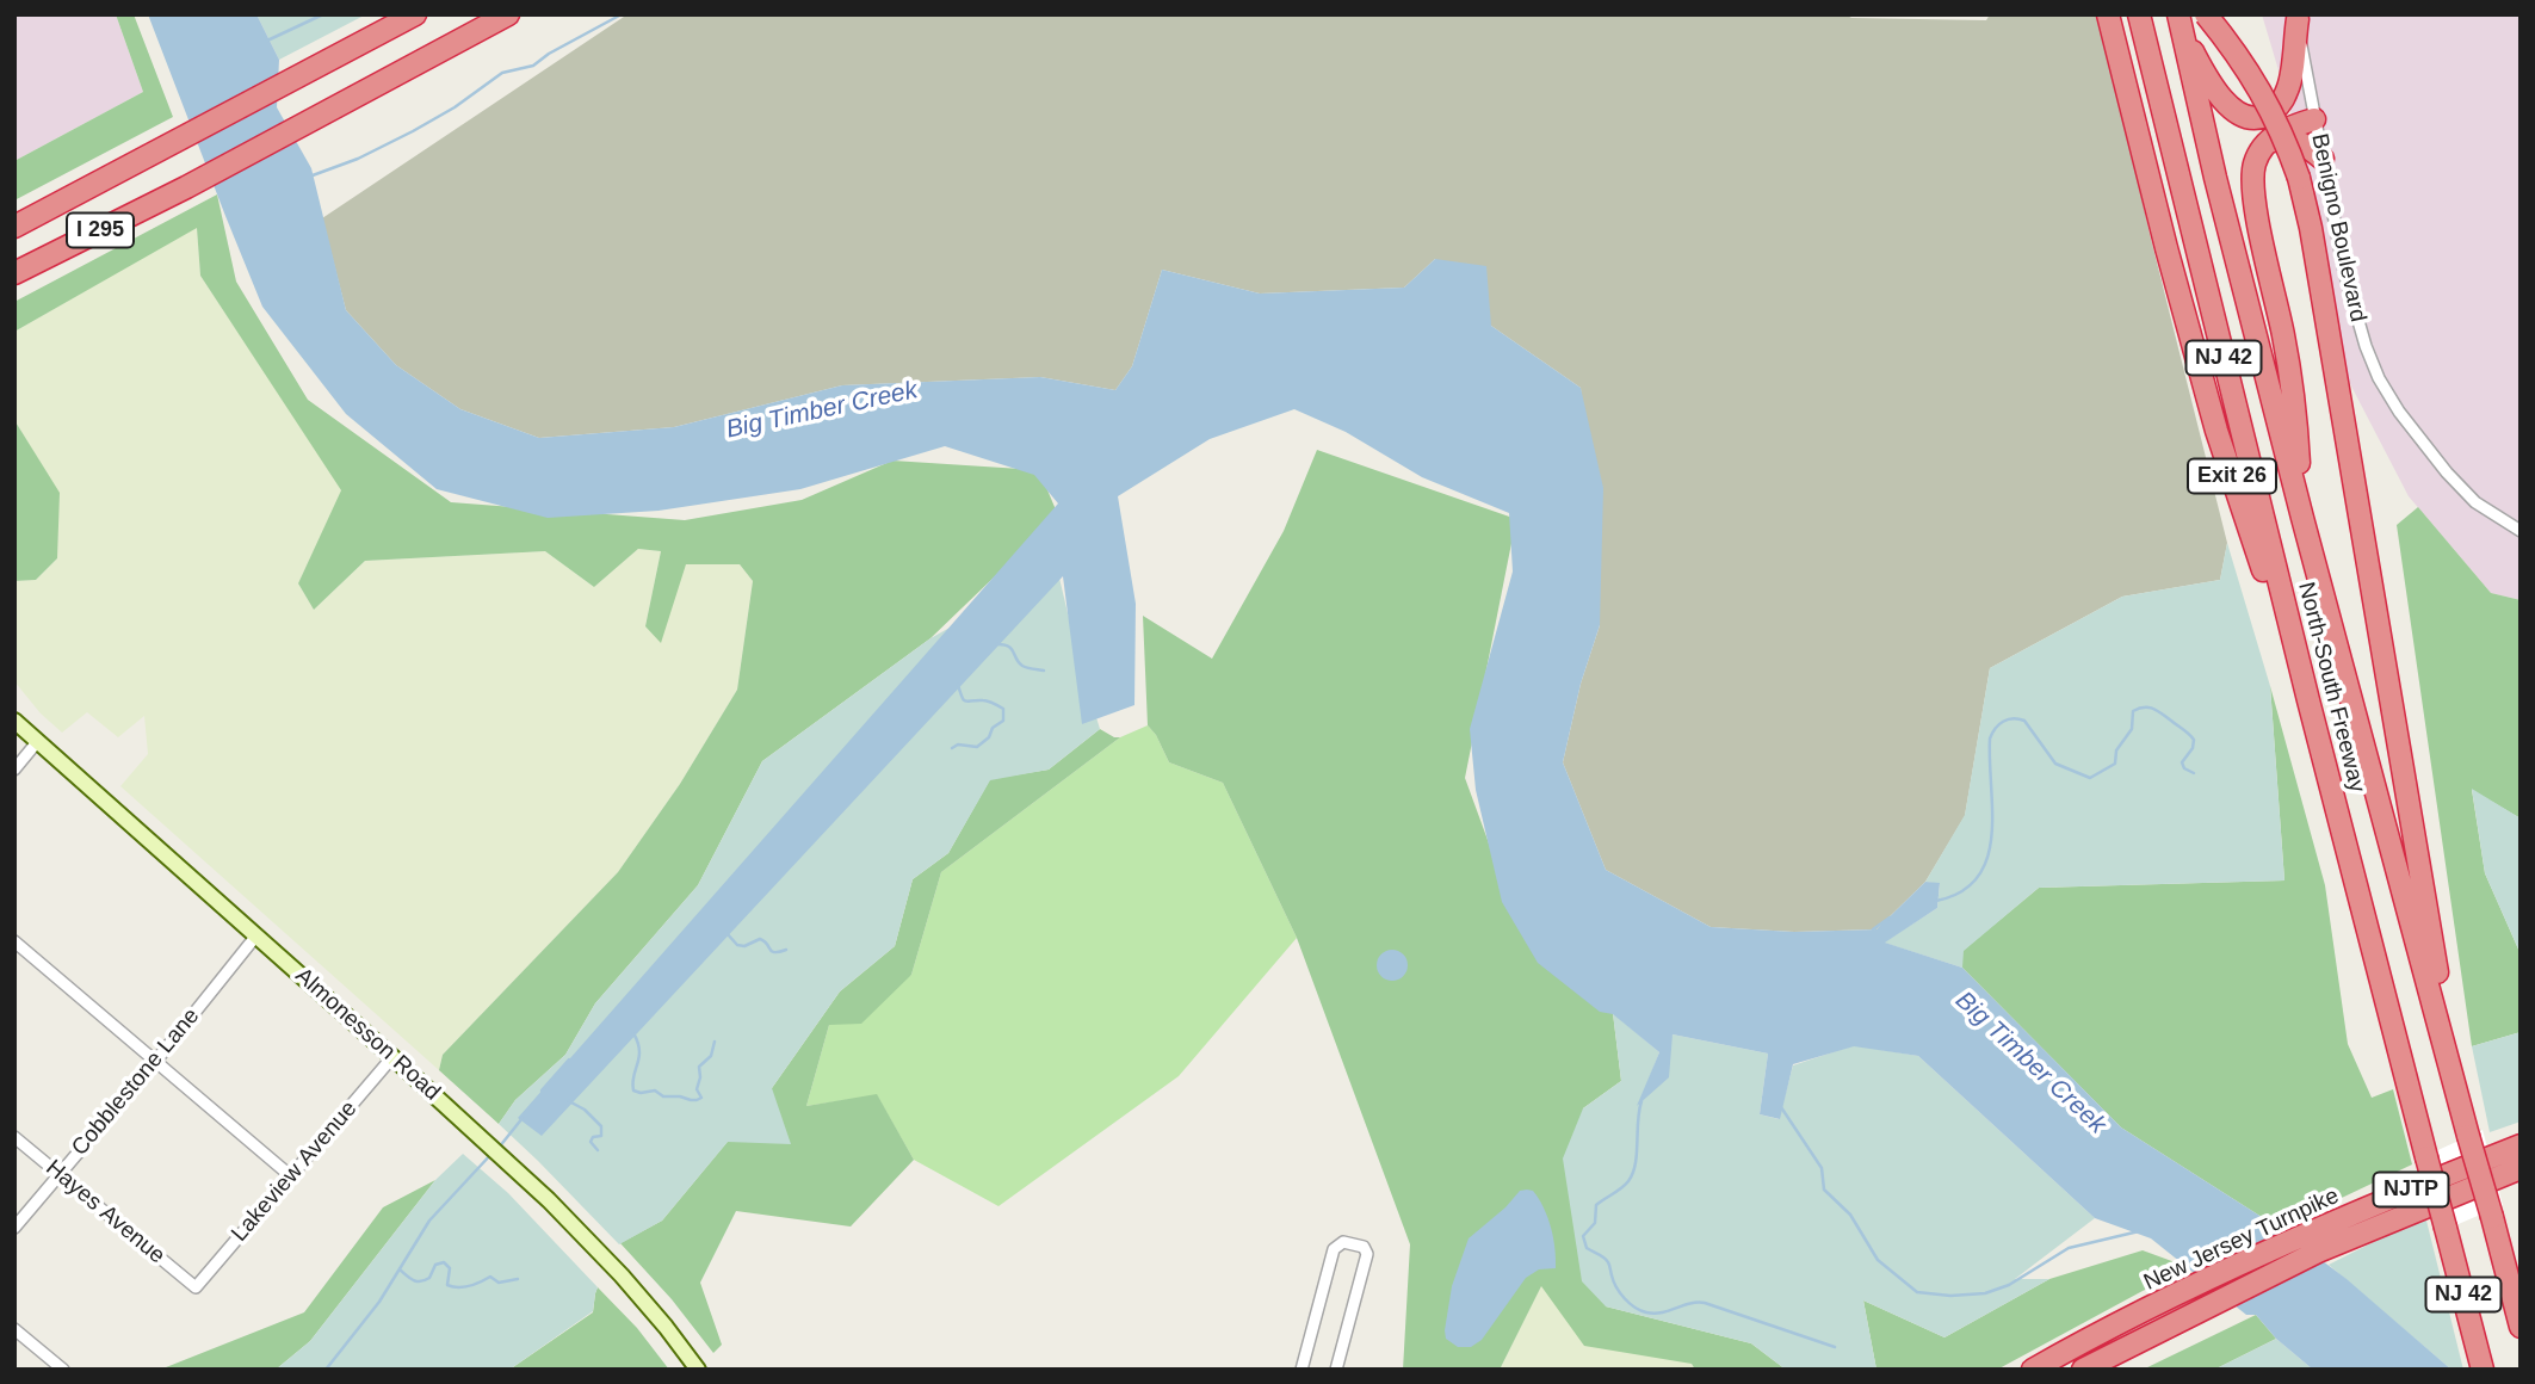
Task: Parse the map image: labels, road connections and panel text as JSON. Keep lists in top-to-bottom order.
{
  "streets": {
    "highway": [
      "I 295",
      "NJ 42",
      "Exit 26",
      "North-South Freeway",
      "NJTP",
      "New Jersey Turnpike"
    ],
    "main road": ["Almonesson Road"],
    "street": [
      "Benigno Boulevard",
      "Cobblestone Lane",
      "Lakeview Avenue",
      "Hayes Avenue"
    ]
  },
  "crossings": [
    ["Exit 26", "North-South Freeway"],
    ["Almonesson Road", "Cobblestone Lane"],
    ["Almonesson Road", "Lakeview Avenue"],
    ["Cobblestone Lane", "Hayes Avenue"],
    ["Lakeview Avenue", "Hayes Avenue"]
  ],
  "water": ["Big Timber Creek"]
}
